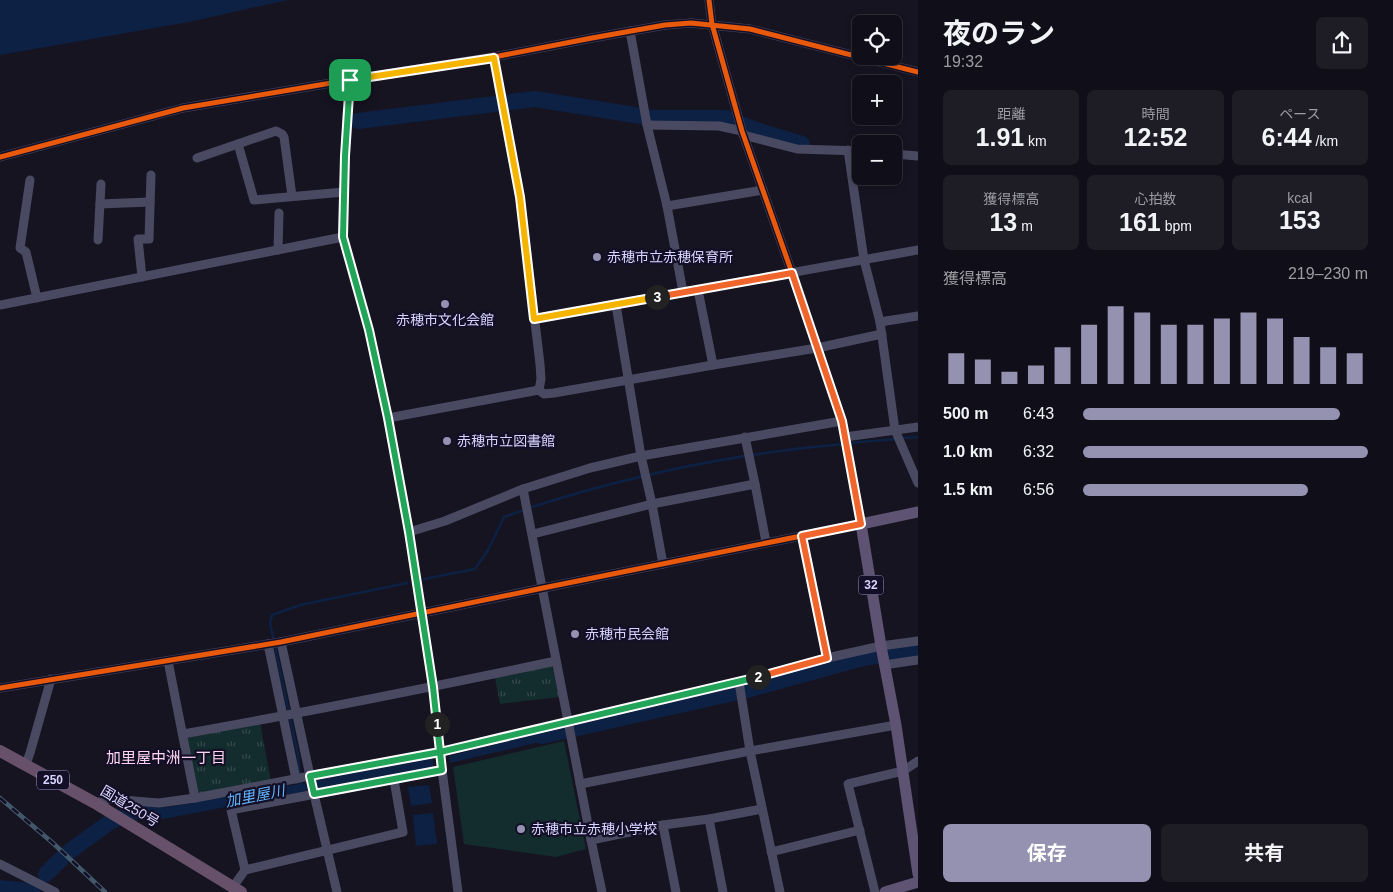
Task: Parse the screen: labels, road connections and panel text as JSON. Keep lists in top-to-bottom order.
{
  "streets": {
    "highway": ["250", "国道250号"],
    "main road": ["32"]
  },
  "districts": ["加里屋中洲一丁目"],
  "water": ["加里屋川"],
  "places": [
    "赤穂市立赤穂保育所",
    "赤穂市文化会館",
    "赤穂市立図書館",
    "赤穂市民会館",
    "赤穂市立赤穂小学校"
  ],
  "page": {
    "heading": ["夜のラン", "19:32"],
    "map_buttons": ["+", "−"],
    "stats": [
      ["距離", "1.91 km"],
      ["時間", "12:52"],
      ["ペース", "6:44 /km"],
      ["獲得標高", "13 m"],
      ["心拍数", "161 bpm"],
      ["kcal", "153"]
    ],
    "chart": ["獲得標高", "219–230 m"],
    "pins": ["3", "2", "1"],
    "list": [
      {
        "name": "500 m",
        "note": "6:43"
      },
      {
        "name": "1.0 km",
        "note": "6:32"
      },
      {
        "name": "1.5 km",
        "note": "6:56"
      }
    ],
    "buttons": ["保存", "共有"]
  }
}
